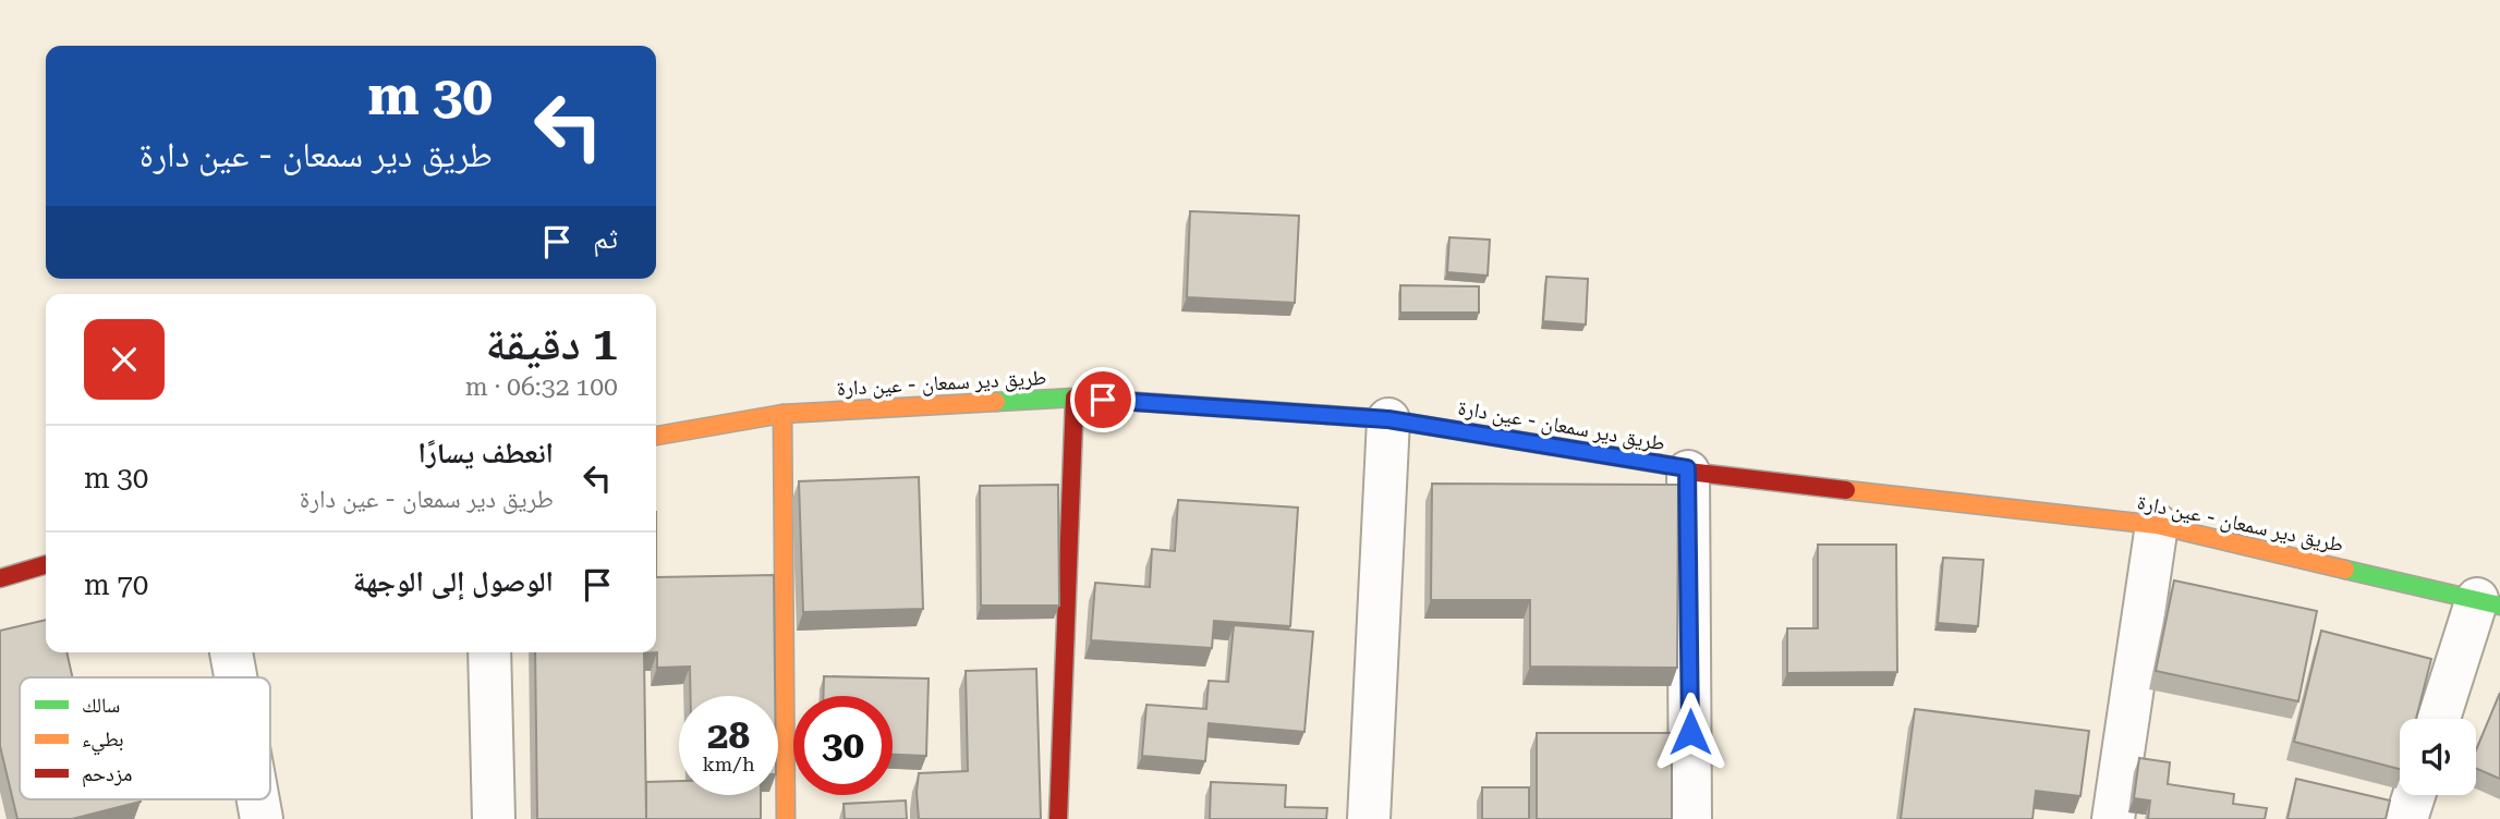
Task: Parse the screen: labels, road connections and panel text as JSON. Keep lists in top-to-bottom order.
{
  "streets": {
    "main road": ["طريق دير سمعان - عين دارة"]
  },
  "legend": ["سالك", "بطيء", "مزدحم"],
  "page": {
    "turn": ["30 m", "طريق دير سمعان - عين دارة"],
    "then": "ثم",
    "heading": ["1 دقيقة", "100 m · 06:32"],
    "list": [
      {
        "name": "انعطف يسارًا",
        "note": "طريق دير سمعان - عين دارة",
        "value": "30 m"
      },
      {
        "name": "الوصول إلى الوجهة",
        "value": "70 m"
      }
    ],
    "speed": "28 km/h",
    "limit": "30"
  }
}
